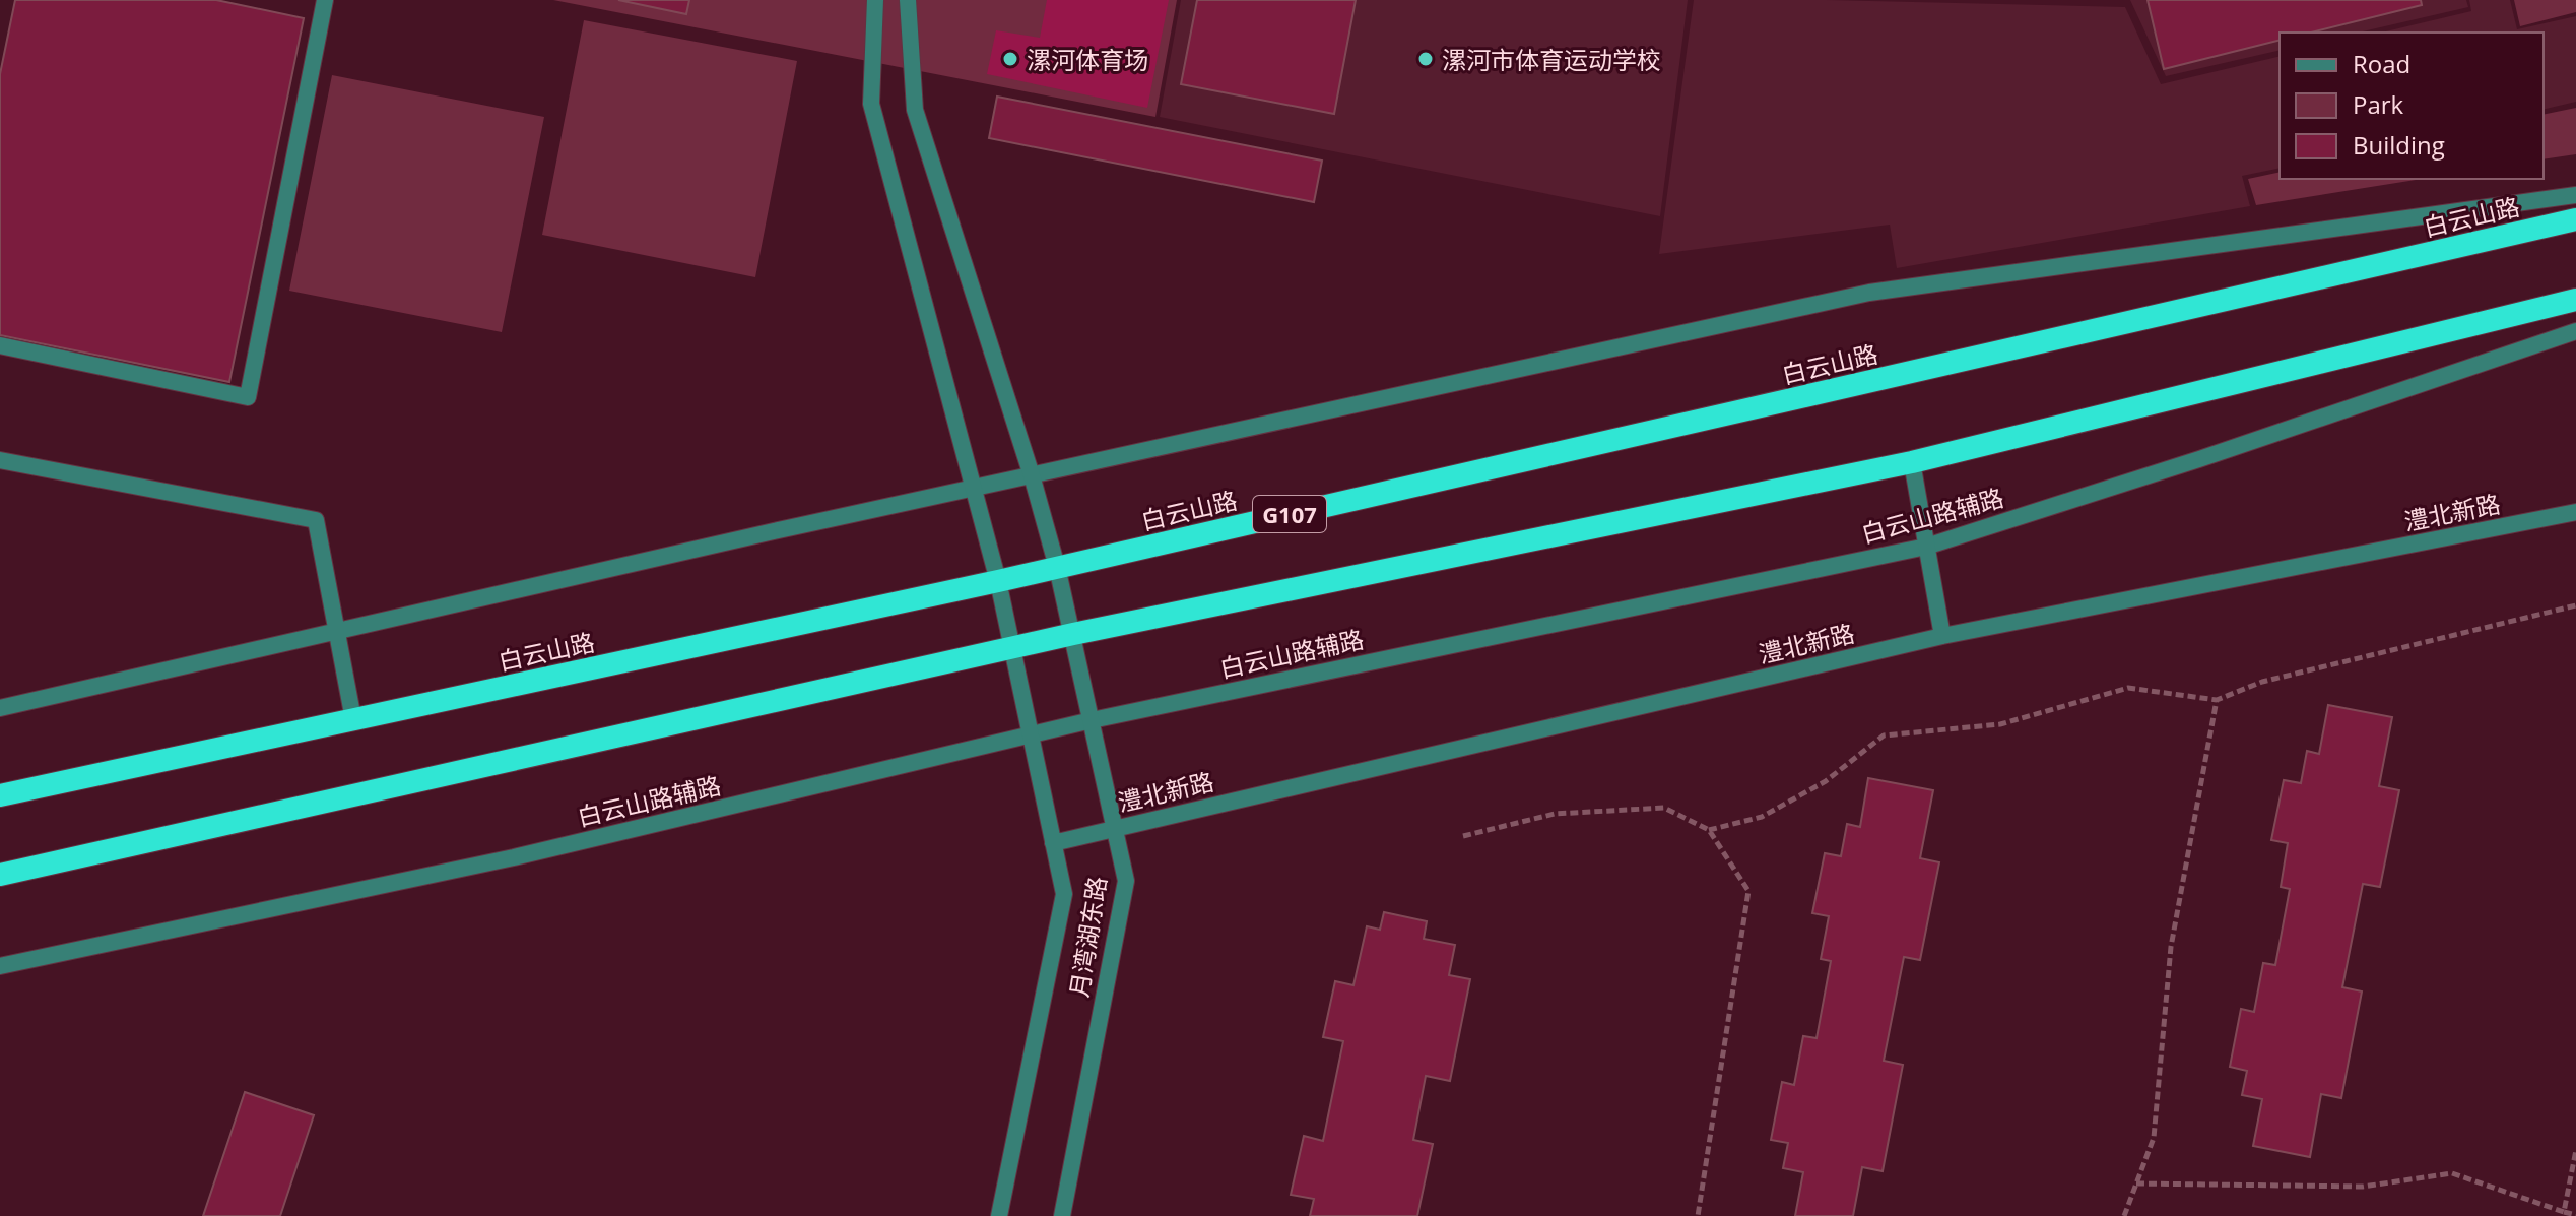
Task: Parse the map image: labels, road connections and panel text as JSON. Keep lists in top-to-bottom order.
{
  "streets": {
    "highway": ["白云山路", "G107"],
    "street": ["澧北新路", "白云山路辅路", "月湾湖东路"]
  },
  "crossings": [
    ["白云山路", "月湾湖东路"],
    ["澧北新路", "月湾湖东路"],
    ["白云山路辅路", "月湾湖东路"]
  ],
  "places": ["漯河体育场", "漯河市体育运动学校"],
  "legend": ["Road", "Park", "Building"]
}
